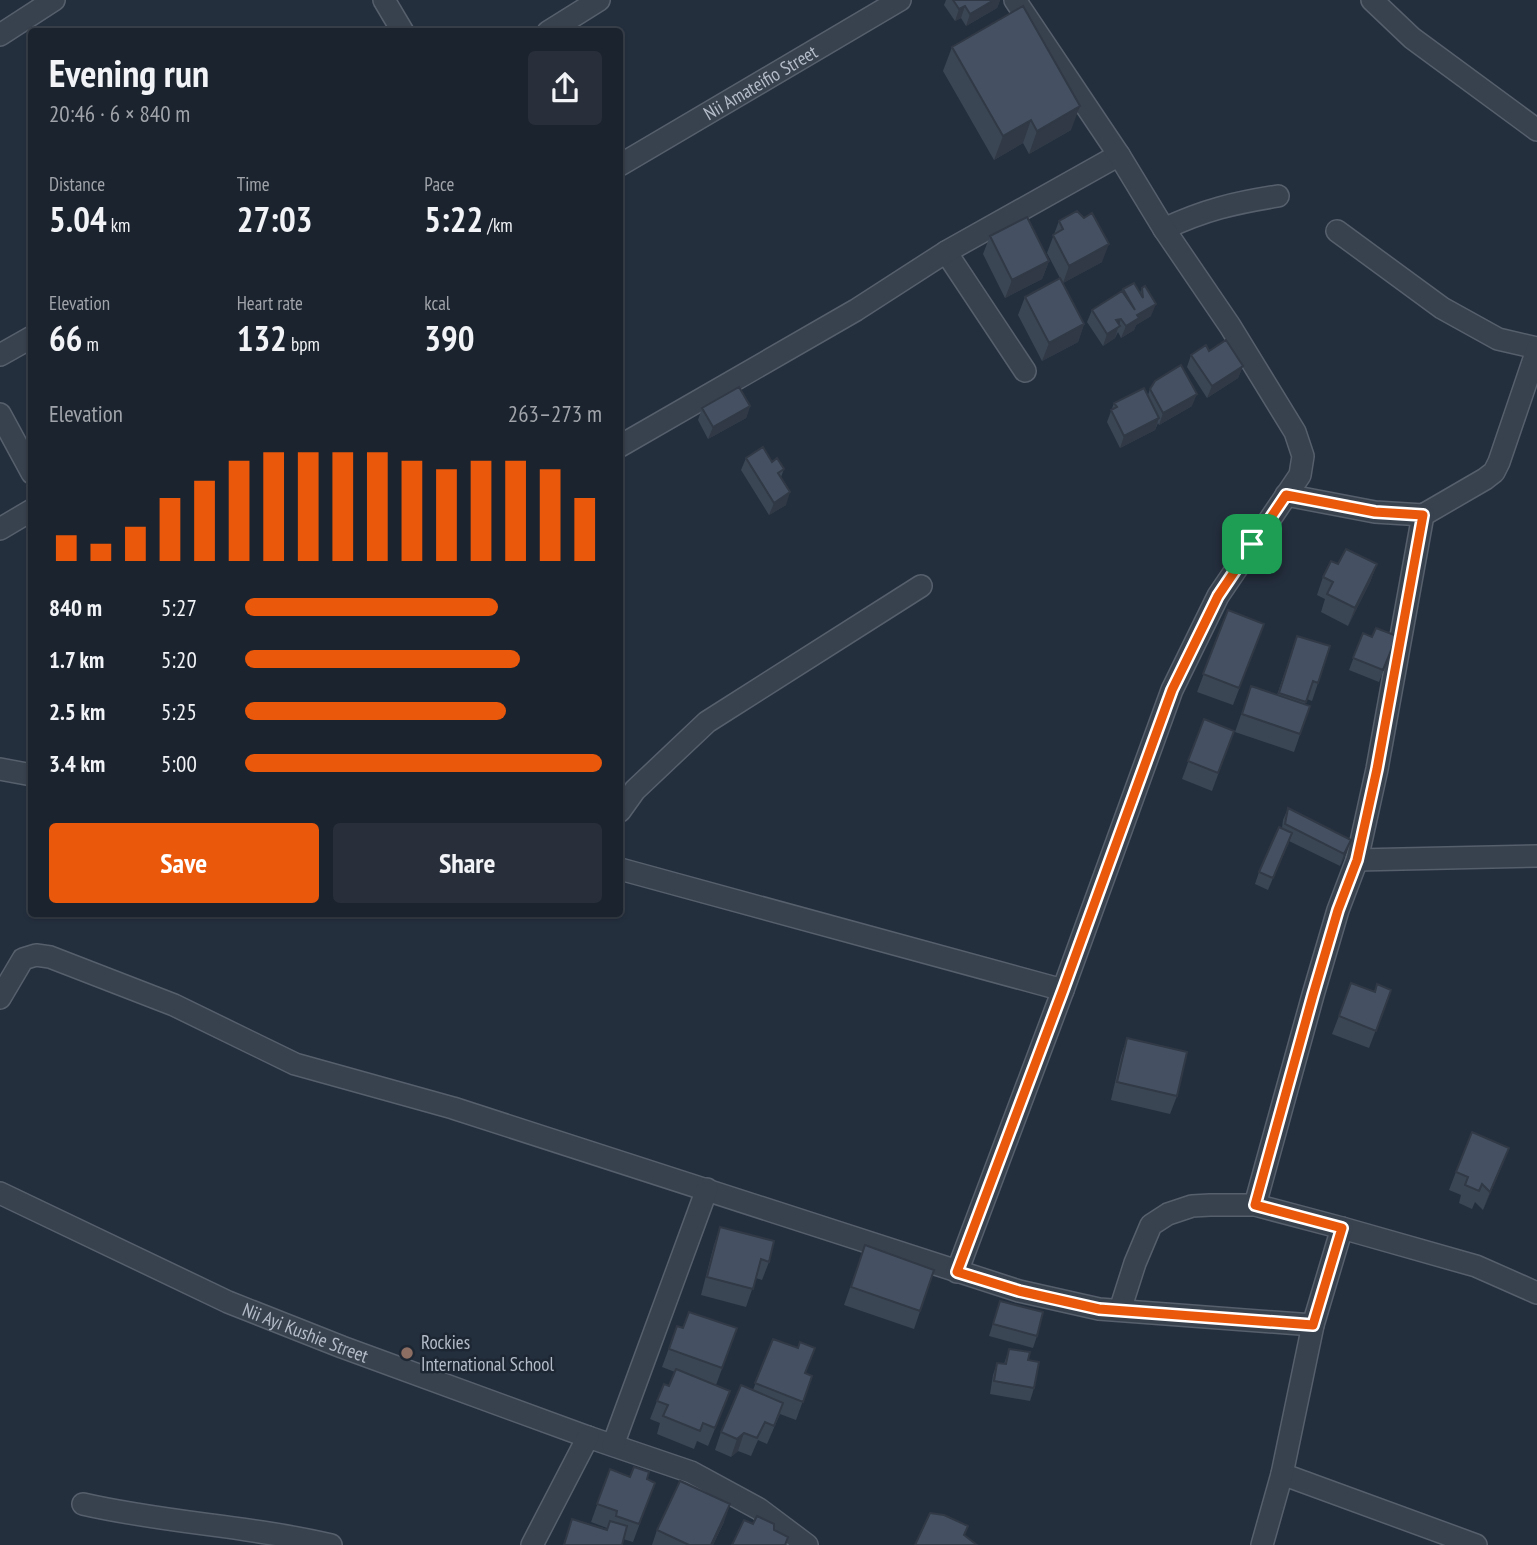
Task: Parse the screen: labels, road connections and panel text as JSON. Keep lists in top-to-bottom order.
{
  "streets": {
    "street": ["Nii Amateifio Street", "Nii Ayi Kushie Street"]
  },
  "places": ["Rockies International School"],
  "page": {
    "heading": ["Evening run", "20:46 · 6 × 840 m"],
    "stats": [
      ["Distance", "5.04 km"],
      ["Time", "27:03"],
      ["Pace", "5:22 /km"],
      ["Elevation", "66 m"],
      ["Heart rate", "132 bpm"],
      ["kcal", "390"]
    ],
    "chart": ["Elevation", "263–273 m"],
    "list": [
      {
        "name": "840 m",
        "note": "5:27"
      },
      {
        "name": "1.7 km",
        "note": "5:20"
      },
      {
        "name": "2.5 km",
        "note": "5:25"
      },
      {
        "name": "3.4 km",
        "note": "5:00"
      }
    ],
    "buttons": ["Save", "Share"]
  }
}
